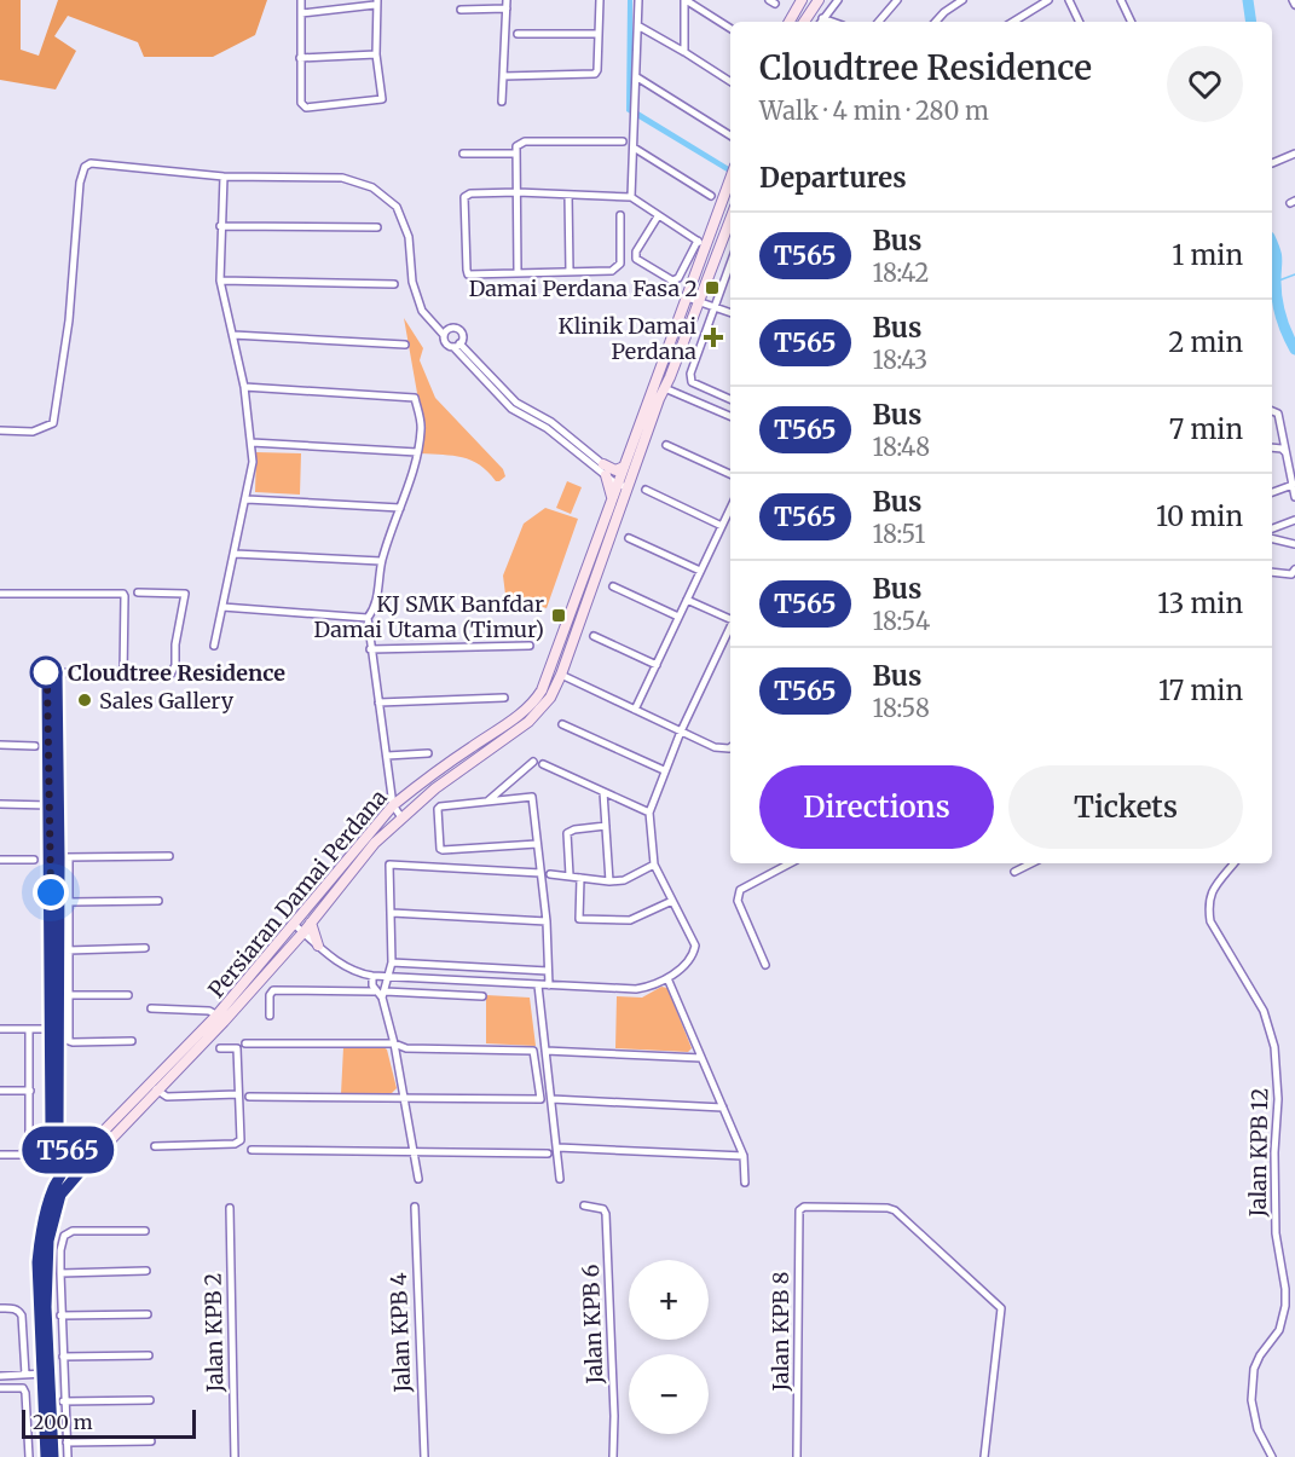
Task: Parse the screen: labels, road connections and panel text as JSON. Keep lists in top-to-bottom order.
{
  "streets": {
    "main road": ["Persiaran Damai Perdana"],
    "street": [
      "Jalan KPB 12",
      "Jalan KPB 6",
      "Jalan KPB 8",
      "Jalan KPB 2",
      "Jalan KPB 4"
    ]
  },
  "places": {
    "transit": ["Damai Perdana Fasa 2", "KJ SMK Banfdar Damai Utama (Timur)"],
    "health": ["Klinik Damai Perdana"],
    "other": ["Cloudtree Residence", "Sales Gallery"]
  },
  "lines": ["bus line T565"],
  "scale_bar": "200 m",
  "page": {
    "on_map": "T565",
    "heading": [
      ["Cloudtree Residence", "Walk · 4 min · 280 m"],
      "Departures"
    ],
    "list": [
      {
        "mark": "T565",
        "name": "Bus",
        "note": "18:42",
        "value": "1 min"
      },
      {
        "mark": "T565",
        "name": "Bus",
        "note": "18:43",
        "value": "2 min"
      },
      {
        "mark": "T565",
        "name": "Bus",
        "note": "18:48",
        "value": "7 min"
      },
      {
        "mark": "T565",
        "name": "Bus",
        "note": "18:51",
        "value": "10 min"
      },
      {
        "mark": "T565",
        "name": "Bus",
        "note": "18:54",
        "value": "13 min"
      },
      {
        "mark": "T565",
        "name": "Bus",
        "note": "18:58",
        "value": "17 min"
      }
    ],
    "buttons": ["Directions", "Tickets"],
    "map_buttons": ["+", "−"],
    "scale": "200 m"
  }
}
